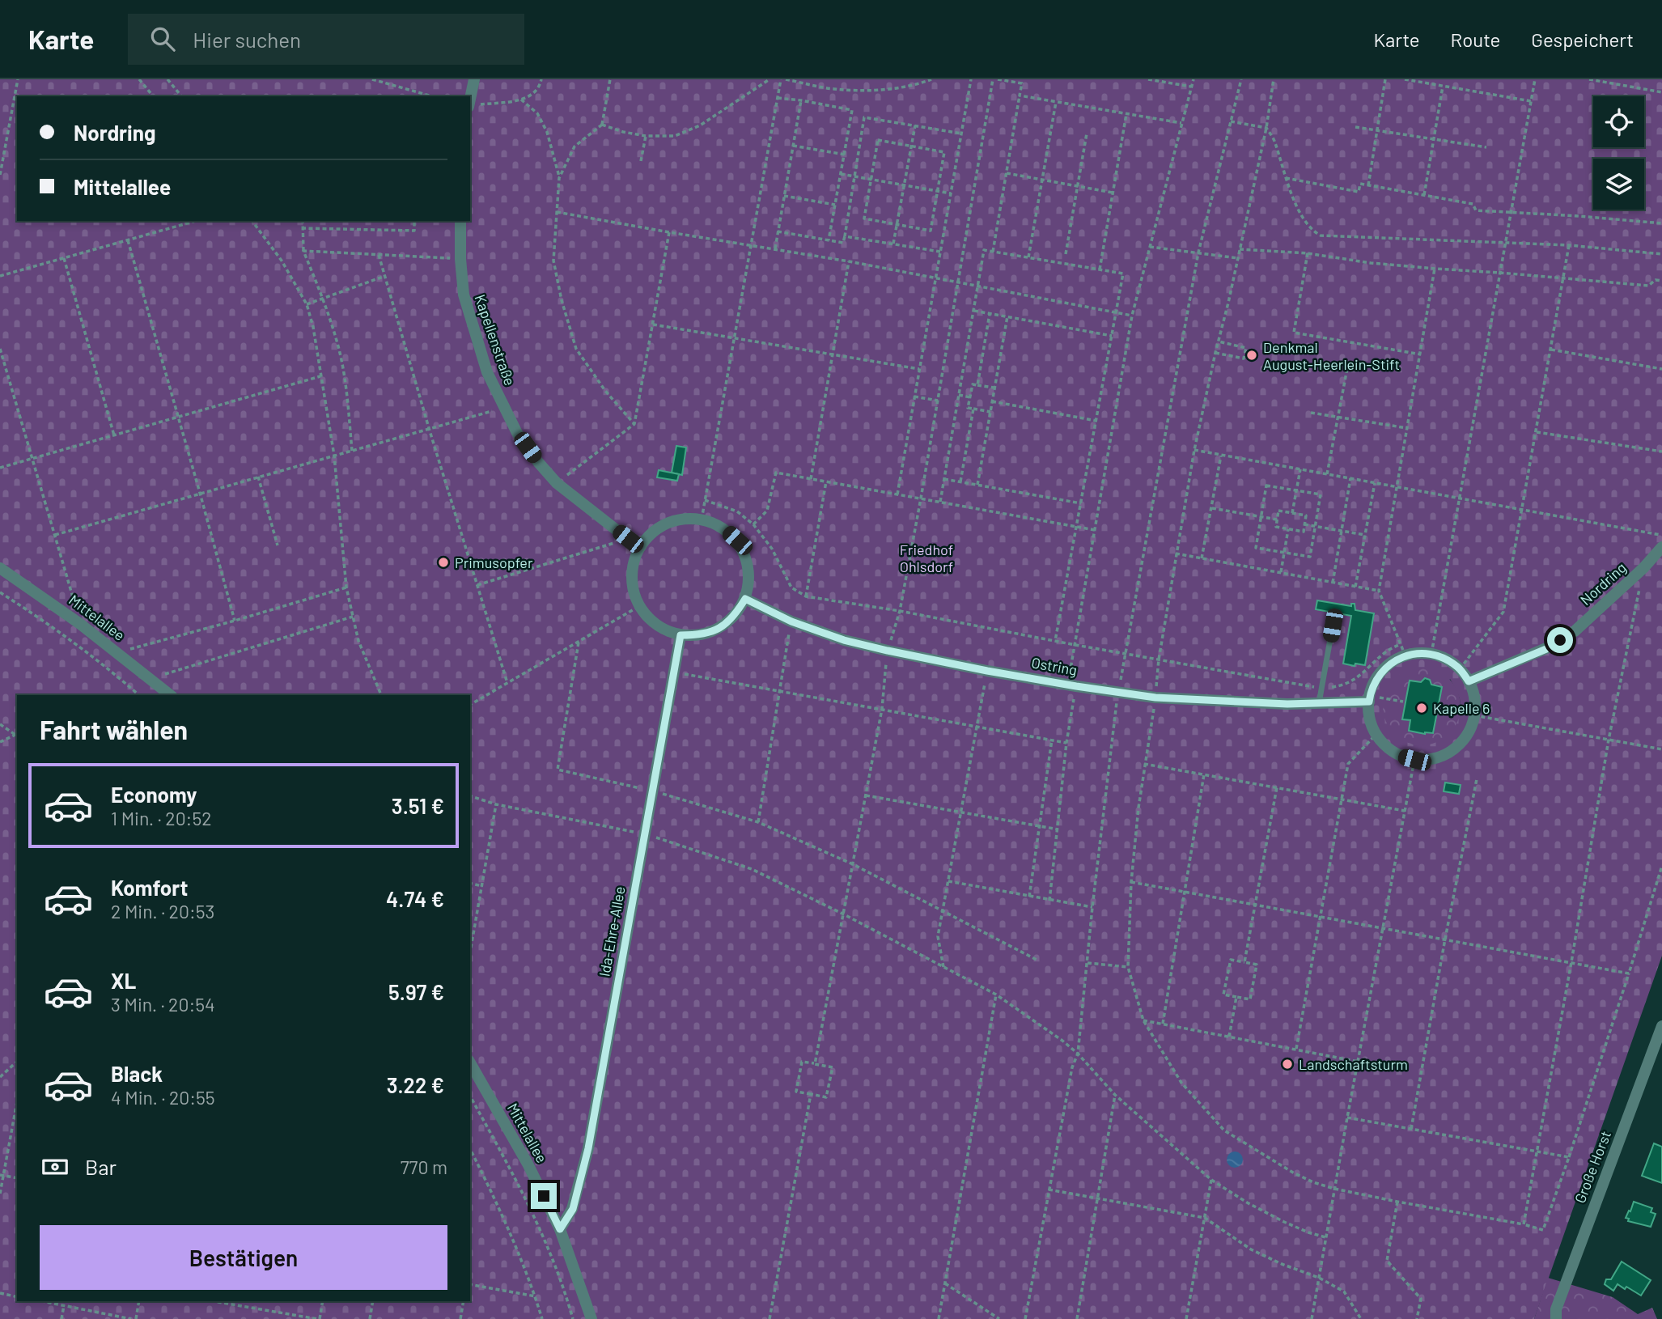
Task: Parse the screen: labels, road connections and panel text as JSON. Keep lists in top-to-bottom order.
{
  "streets": {
    "street": [
      "Kapellenstraße",
      "Nordring",
      "Mittelallee",
      "Ostring",
      "Ida-Ehre-Allee",
      "Große Horst"
    ]
  },
  "crossings": [
    ["Kapellenstraße", "Ostring"],
    ["Kapellenstraße", "Ida-Ehre-Allee"],
    ["Nordring", "Ostring"],
    ["Mittelallee", "Ida-Ehre-Allee"],
    ["Ostring", "Ida-Ehre-Allee"]
  ],
  "parks": ["Friedhof Ohlsdorf"],
  "places": [
    "Denkmal August-Heerlein-Stift",
    "Primusopfer",
    "Kapelle 6",
    "Landschaftsturm"
  ],
  "page": {
    "header": "Karte",
    "search": "Hier suchen",
    "nav": ["Karte", "Route", "Gespeichert"],
    "banner": ["Nordring", "Mittelallee"],
    "heading": "Fahrt wählen",
    "list": [
      {
        "name": "Economy",
        "note": "1 Min. · 20:52",
        "value": "3.51 €"
      },
      {
        "name": "Komfort",
        "note": "2 Min. · 20:53",
        "value": "4.74 €"
      },
      {
        "name": "XL",
        "note": "3 Min. · 20:54",
        "value": "5.97 €"
      },
      {
        "name": "Black",
        "note": "4 Min. · 20:55",
        "value": "3.22 €"
      }
    ],
    "pay": ["Bar", "770 m"],
    "buttons": "Bestätigen"
  }
}
